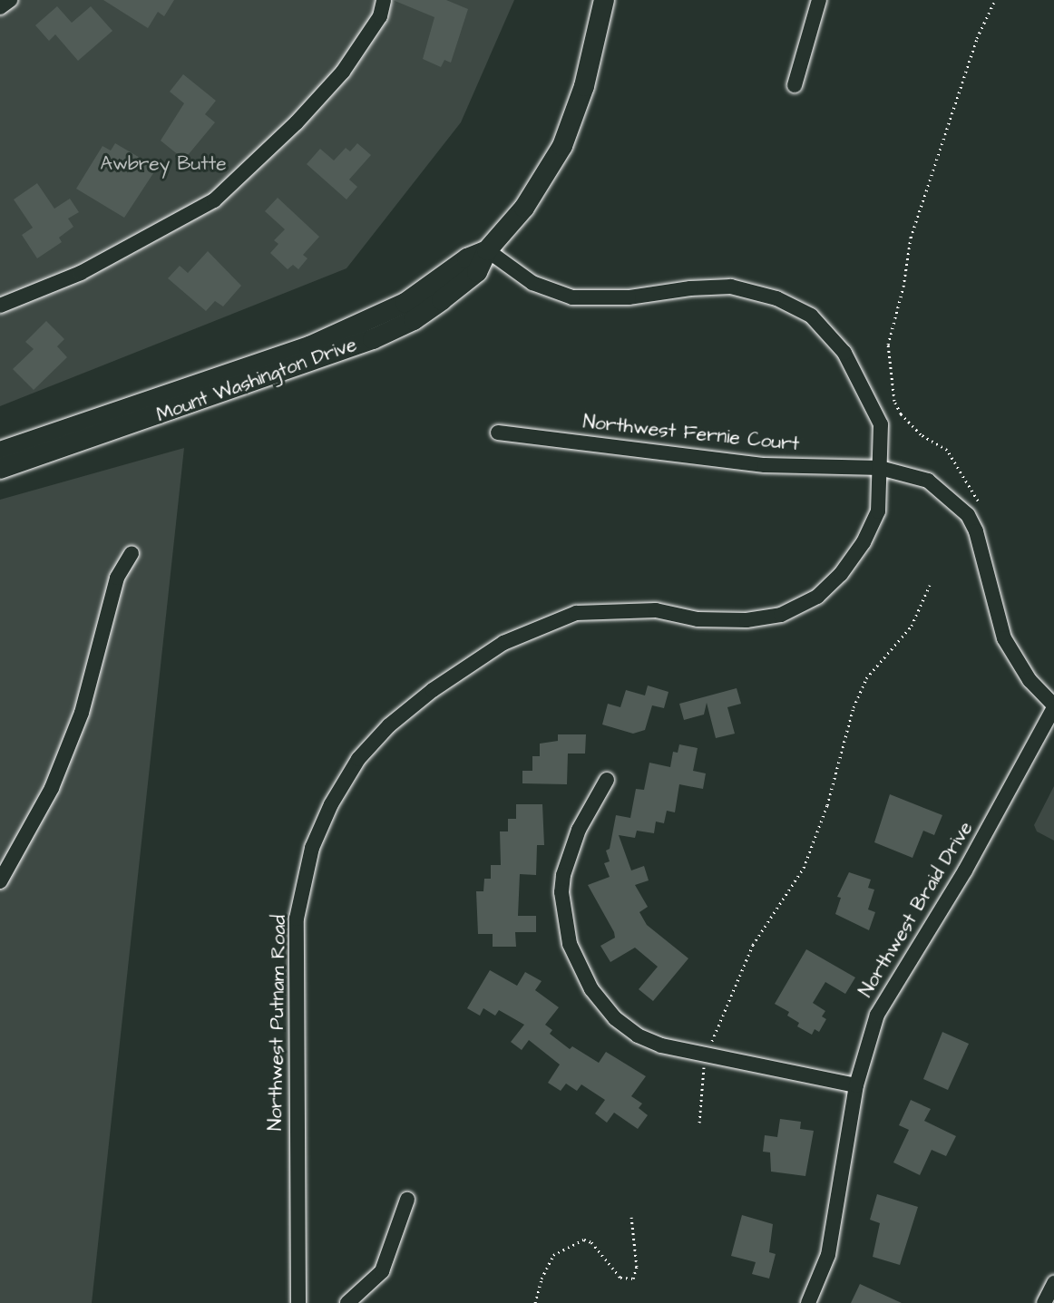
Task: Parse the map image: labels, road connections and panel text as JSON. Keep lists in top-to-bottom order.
{
  "streets": {
    "main road": ["Mount Washington Drive"],
    "street": ["Northwest Fernie Court", "Northwest Braid Drive", "Northwest Putnam Road"]
  },
  "crossings": [
    ["Mount Washington Drive", "Northwest Putnam Road"],
    ["Northwest Fernie Court", "Northwest Braid Drive"],
    ["Northwest Fernie Court", "Northwest Putnam Road"]
  ],
  "parks": ["Awbrey Butte"]
}
